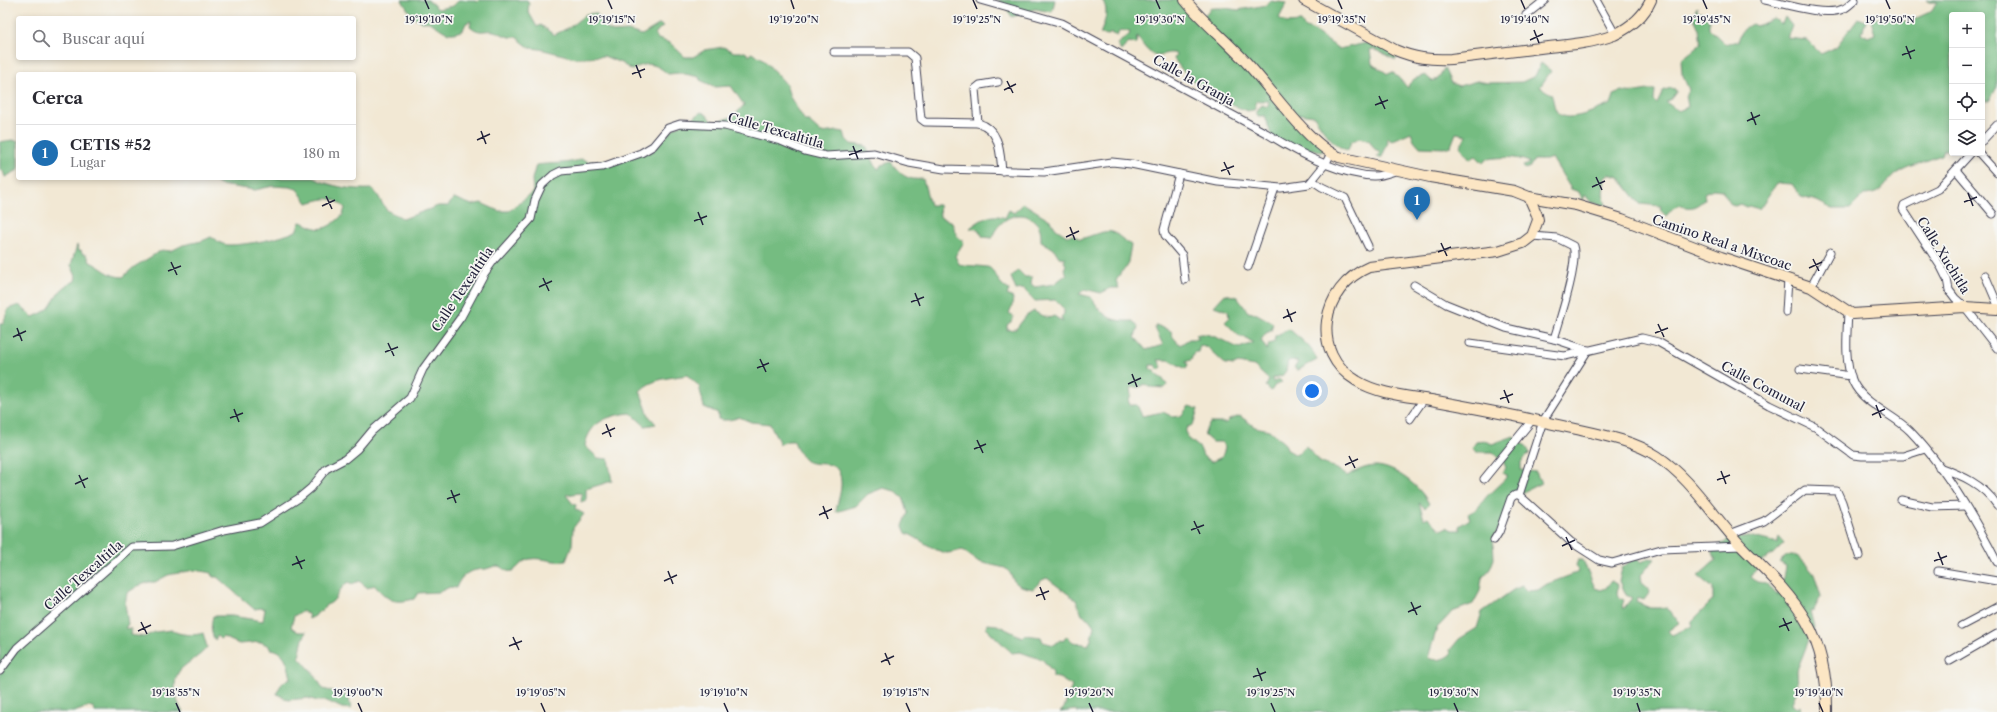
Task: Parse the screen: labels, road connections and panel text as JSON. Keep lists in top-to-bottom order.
{
  "streets": {
    "main road": ["Camino Real a Mixcoac"],
    "street": [
      "Calle la Granja",
      "Calle Texcaltitla",
      "Calle Xuchitla",
      "Calle Comunal"
    ]
  },
  "crossings": [
    ["Calle la Granja", "Camino Real a Mixcoac"]
  ],
  "page": {
    "map_buttons": ["+", "−"],
    "search": "Buscar aquí",
    "heading": "Cerca",
    "list": [
      {
        "mark": "1",
        "name": "CETIS #52",
        "note": "Lugar",
        "value": "180 m"
      }
    ],
    "pins": "1"
  },
  "coordinates": [
    "19°19'20\"N",
    "19°19'25\"N",
    "19°19'40\"N",
    "19°19'45\"N",
    "19°19'50\"N",
    "19°19'10\"N",
    "19°19'15\"N",
    "19°19'30\"N",
    "19°19'35\"N",
    "19°18'55\"N",
    "19°19'00\"N",
    "19°19'05\"N"
  ]
}
